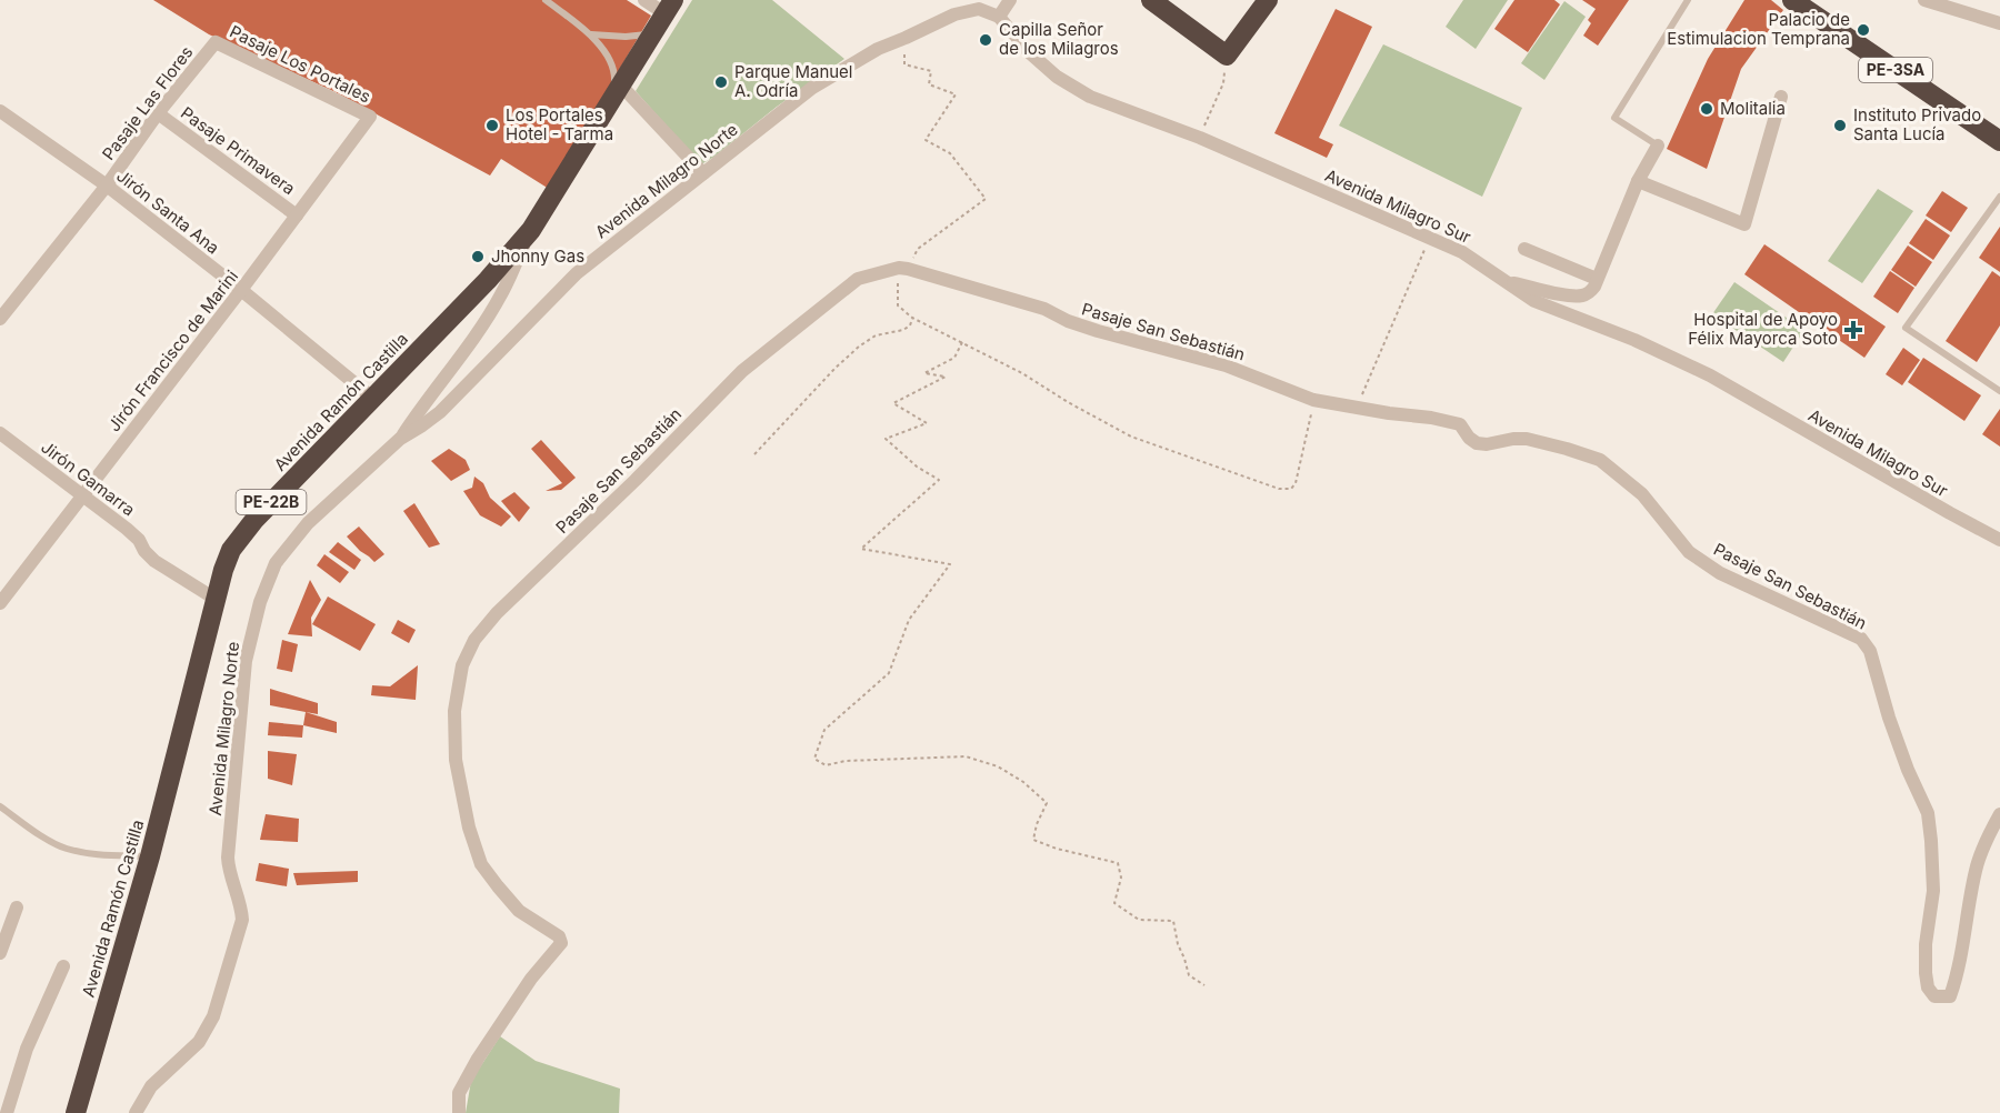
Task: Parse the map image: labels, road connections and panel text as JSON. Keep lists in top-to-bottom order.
{
  "streets": {
    "highway": ["PE-3SA", "Avenida Ramón Castilla", "PE-22B"],
    "street": [
      "Pasaje Los Portales",
      "Pasaje Las Flores",
      "Pasaje Primavera",
      "Avenida Milagro Norte",
      "Avenida Milagro Sur",
      "Jirón Santa Ana",
      "Pasaje San Sebastián",
      "Jirón Francisco de Marini",
      "Jirón Gamarra"
    ]
  },
  "crossings": [
    ["Pasaje Los Portales", "Pasaje Las Flores"],
    ["Pasaje Los Portales", "Jirón Francisco de Marini"],
    ["Pasaje Las Flores", "Pasaje Primavera"],
    ["Pasaje Las Flores", "Jirón Santa Ana"],
    ["Pasaje Primavera", "Jirón Francisco de Marini"],
    ["Avenida Milagro Norte", "Avenida Milagro Sur"],
    ["Jirón Santa Ana", "Jirón Francisco de Marini"],
    ["Jirón Santa Ana", "Avenida Ramón Castilla"],
    ["Jirón Francisco de Marini", "Jirón Gamarra"],
    ["Avenida Ramón Castilla", "Jirón Gamarra"]
  ],
  "places": {
    "other": [
      "Palacio de Estimulacion Temprana",
      "Capilla Señor de los Milagros",
      "Parque Manuel A. Odría",
      "Molitalia",
      "Los Portales Hotel - Tarma",
      "Instituto Privado Santa Lucía",
      "Jhonny Gas"
    ],
    "health": ["Hospital de Apoyo Félix Mayorca Soto"]
  }
}
